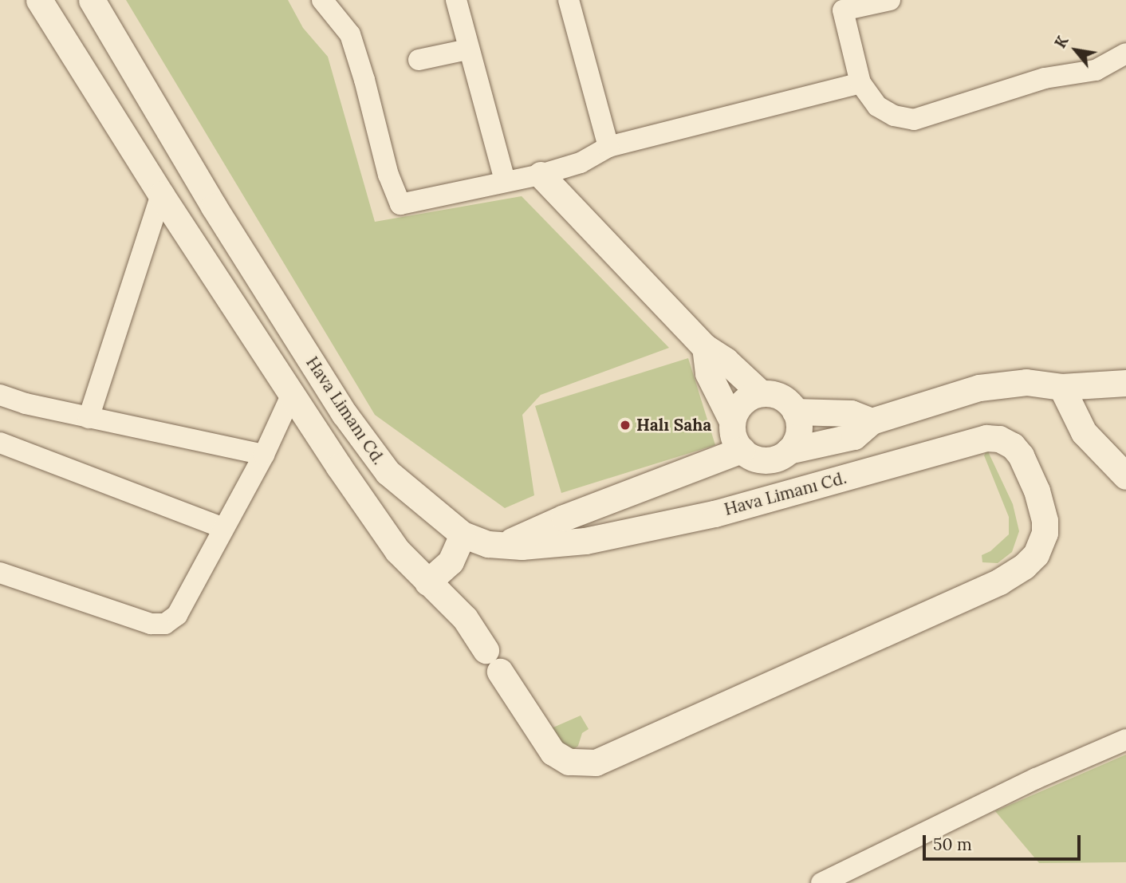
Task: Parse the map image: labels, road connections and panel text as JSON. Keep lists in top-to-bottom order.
{
  "streets": {
    "street": ["Hava Limanı Cd."]
  },
  "places": ["Halı Saha"],
  "scale_bar": "50 m",
  "north": "top left"
}
